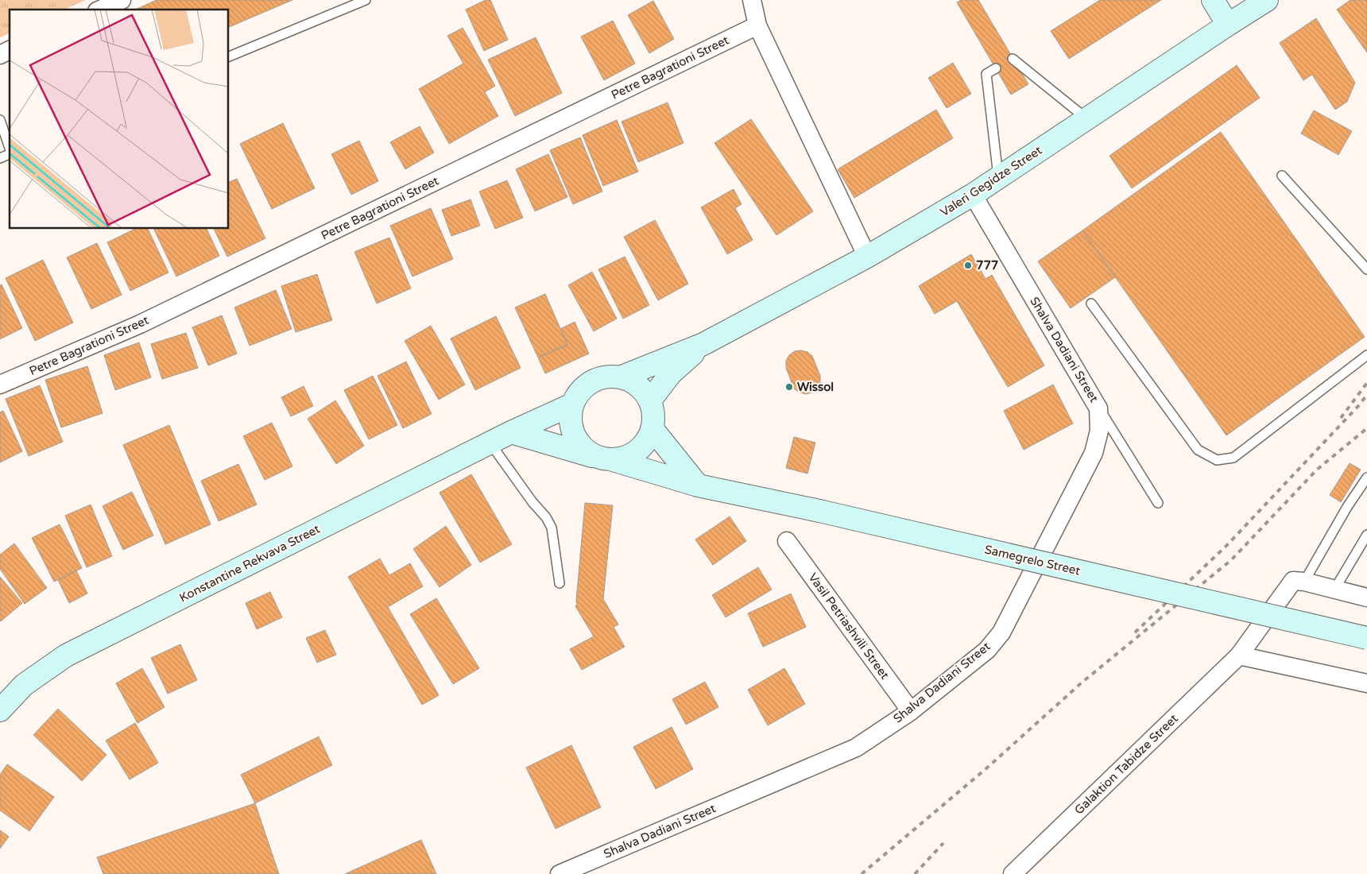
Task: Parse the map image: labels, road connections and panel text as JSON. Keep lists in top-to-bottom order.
{
  "streets": {
    "main road": ["Valeri Gegidze Street", "Samegrelo Street", "Konstantine Rekvava Street"],
    "street": [
      "Petre Bagrationi Street",
      "Shalva Dadiani Street",
      "Vasil Petriashvili Street",
      "Galaktion Tabidze Street"
    ]
  },
  "crossings": [
    ["Valeri Gegidze Street", "Shalva Dadiani Street"],
    ["Valeri Gegidze Street", "Samegrelo Street"],
    ["Valeri Gegidze Street", "Konstantine Rekvava Street"],
    ["Shalva Dadiani Street", "Vasil Petriashvili Street"],
    ["Samegrelo Street", "Konstantine Rekvava Street"]
  ],
  "places": ["777", "Wissol"]
}
